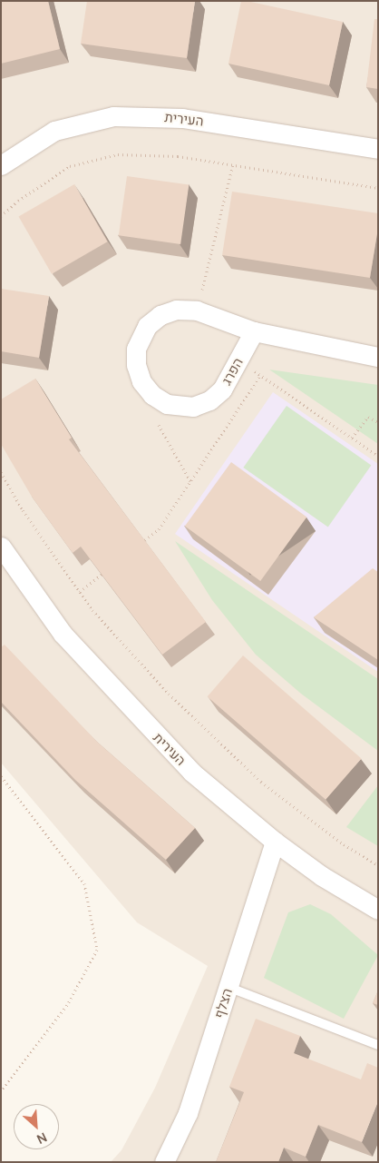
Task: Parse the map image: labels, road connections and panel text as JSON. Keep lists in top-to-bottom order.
{
  "streets": {
    "street": ["העירית", "הפרג", "הצלף"]
  },
  "crossings": [
    ["העירית", "הצלף"]
  ],
  "north": "bottom right"
}
